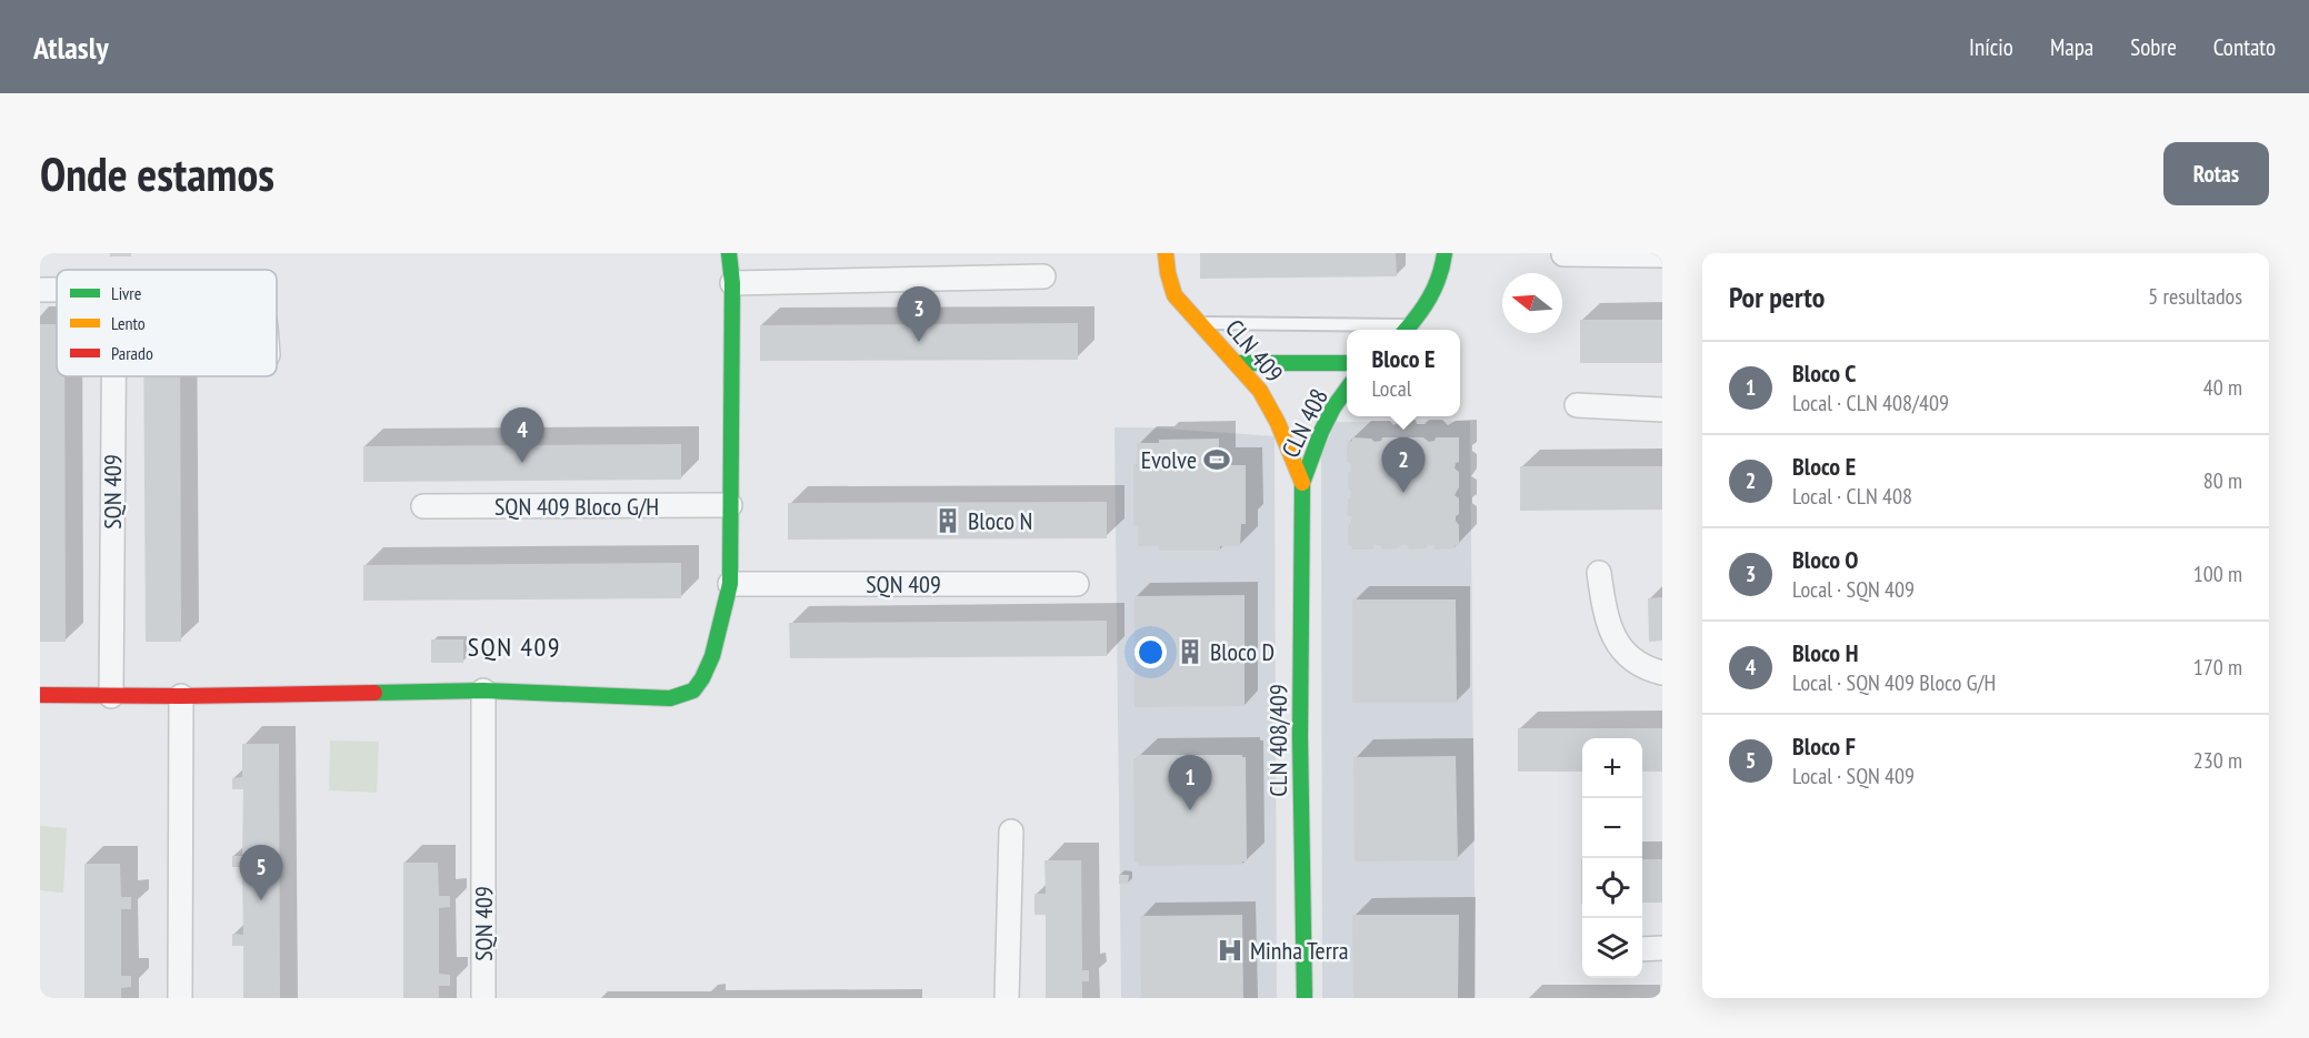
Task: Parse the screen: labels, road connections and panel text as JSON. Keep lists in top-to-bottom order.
{
  "streets": {
    "street": [
      "CLN 409",
      "CLN 408",
      "SQN 409",
      "SQN 409 Bloco G/H",
      "CLN 408/409"
    ]
  },
  "crossings": [
    ["CLN 409", "CLN 408"],
    ["CLN 409", "CLN 408/409"],
    ["CLN 408", "CLN 408/409"]
  ],
  "districts": ["SQN 409"],
  "places": {
    "sports": ["Evolve"],
    "building": ["Bloco N", "Bloco D"],
    "hospital": ["Minha Terra"]
  },
  "legend": ["Livre", "Lento", "Parado"],
  "north": "left",
  "page": {
    "header": "Atlasly",
    "nav": [
      "Início",
      "Mapa",
      "Sobre",
      "Contato"
    ],
    "buttons": "Rotas",
    "title": "Onde estamos",
    "heading": ["Por perto", "5 resultados"],
    "pins": [
      "3",
      "4",
      "2",
      "1",
      "5"
    ],
    "popup": ["Bloco E", "Local"],
    "list": [
      {
        "mark": "1",
        "name": "Bloco C",
        "note": "Local · CLN 408/409",
        "value": "40 m"
      },
      {
        "mark": "2",
        "name": "Bloco E",
        "note": "Local · CLN 408",
        "value": "80 m"
      },
      {
        "mark": "3",
        "name": "Bloco O",
        "note": "Local · SQN 409",
        "value": "100 m"
      },
      {
        "mark": "4",
        "name": "Bloco H",
        "note": "Local · SQN 409 Bloco G/H",
        "value": "170 m"
      },
      {
        "mark": "5",
        "name": "Bloco F",
        "note": "Local · SQN 409",
        "value": "230 m"
      }
    ],
    "map_buttons": ["+", "−"]
  }
}
